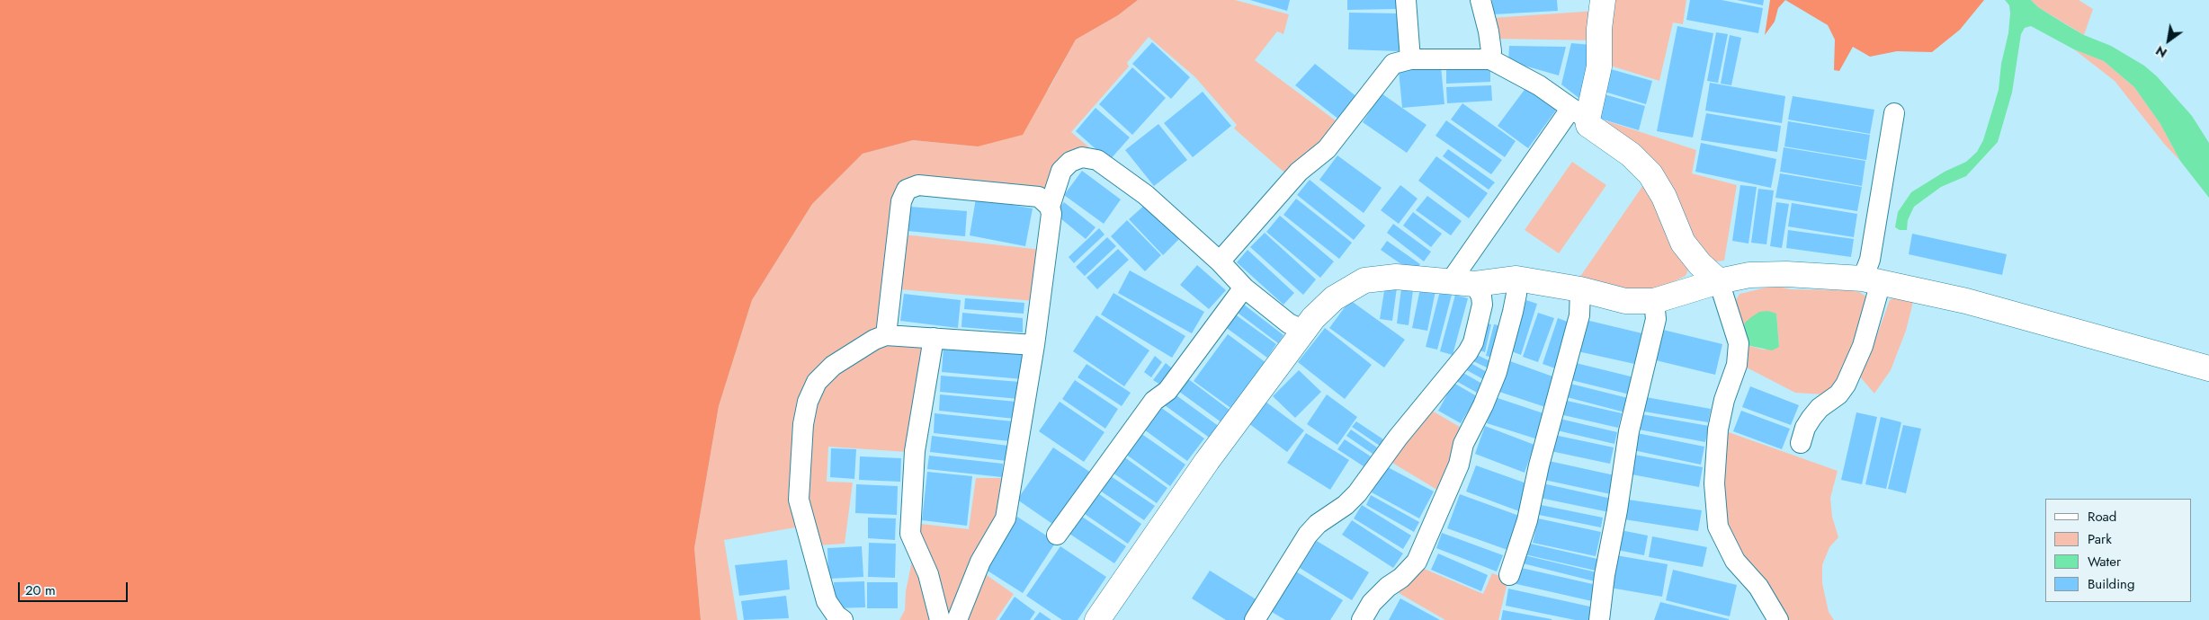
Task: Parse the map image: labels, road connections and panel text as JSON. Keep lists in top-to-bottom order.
{
  "legend": [
    "Road",
    "Park",
    "Water",
    "Building"
  ],
  "scale_bar": "20 m",
  "north": "bottom left"
}
